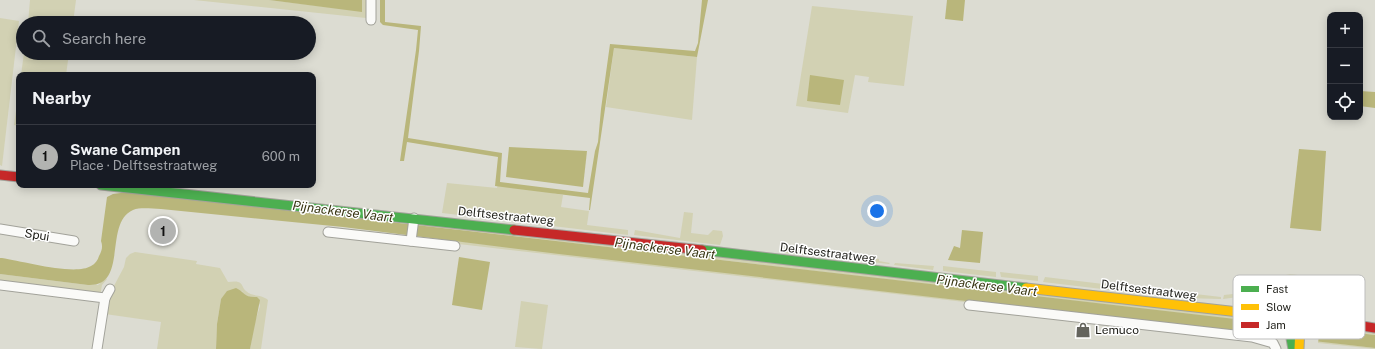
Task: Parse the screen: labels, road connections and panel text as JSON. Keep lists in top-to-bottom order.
{
  "streets": {
    "street": ["Delftsestraatweg", "Spui"]
  },
  "water": ["Pijnackerse Vaart"],
  "places": {
    "shop": ["Lemuco"]
  },
  "legend": ["Fast", "Slow", "Jam"],
  "page": {
    "map_buttons": ["+", "−"],
    "search": "Search here",
    "heading": "Nearby",
    "list": [
      {
        "mark": "1",
        "name": "Swane Campen",
        "note": "Place · Delftsestraatweg",
        "value": "600 m"
      }
    ],
    "pins": "1"
  }
}
